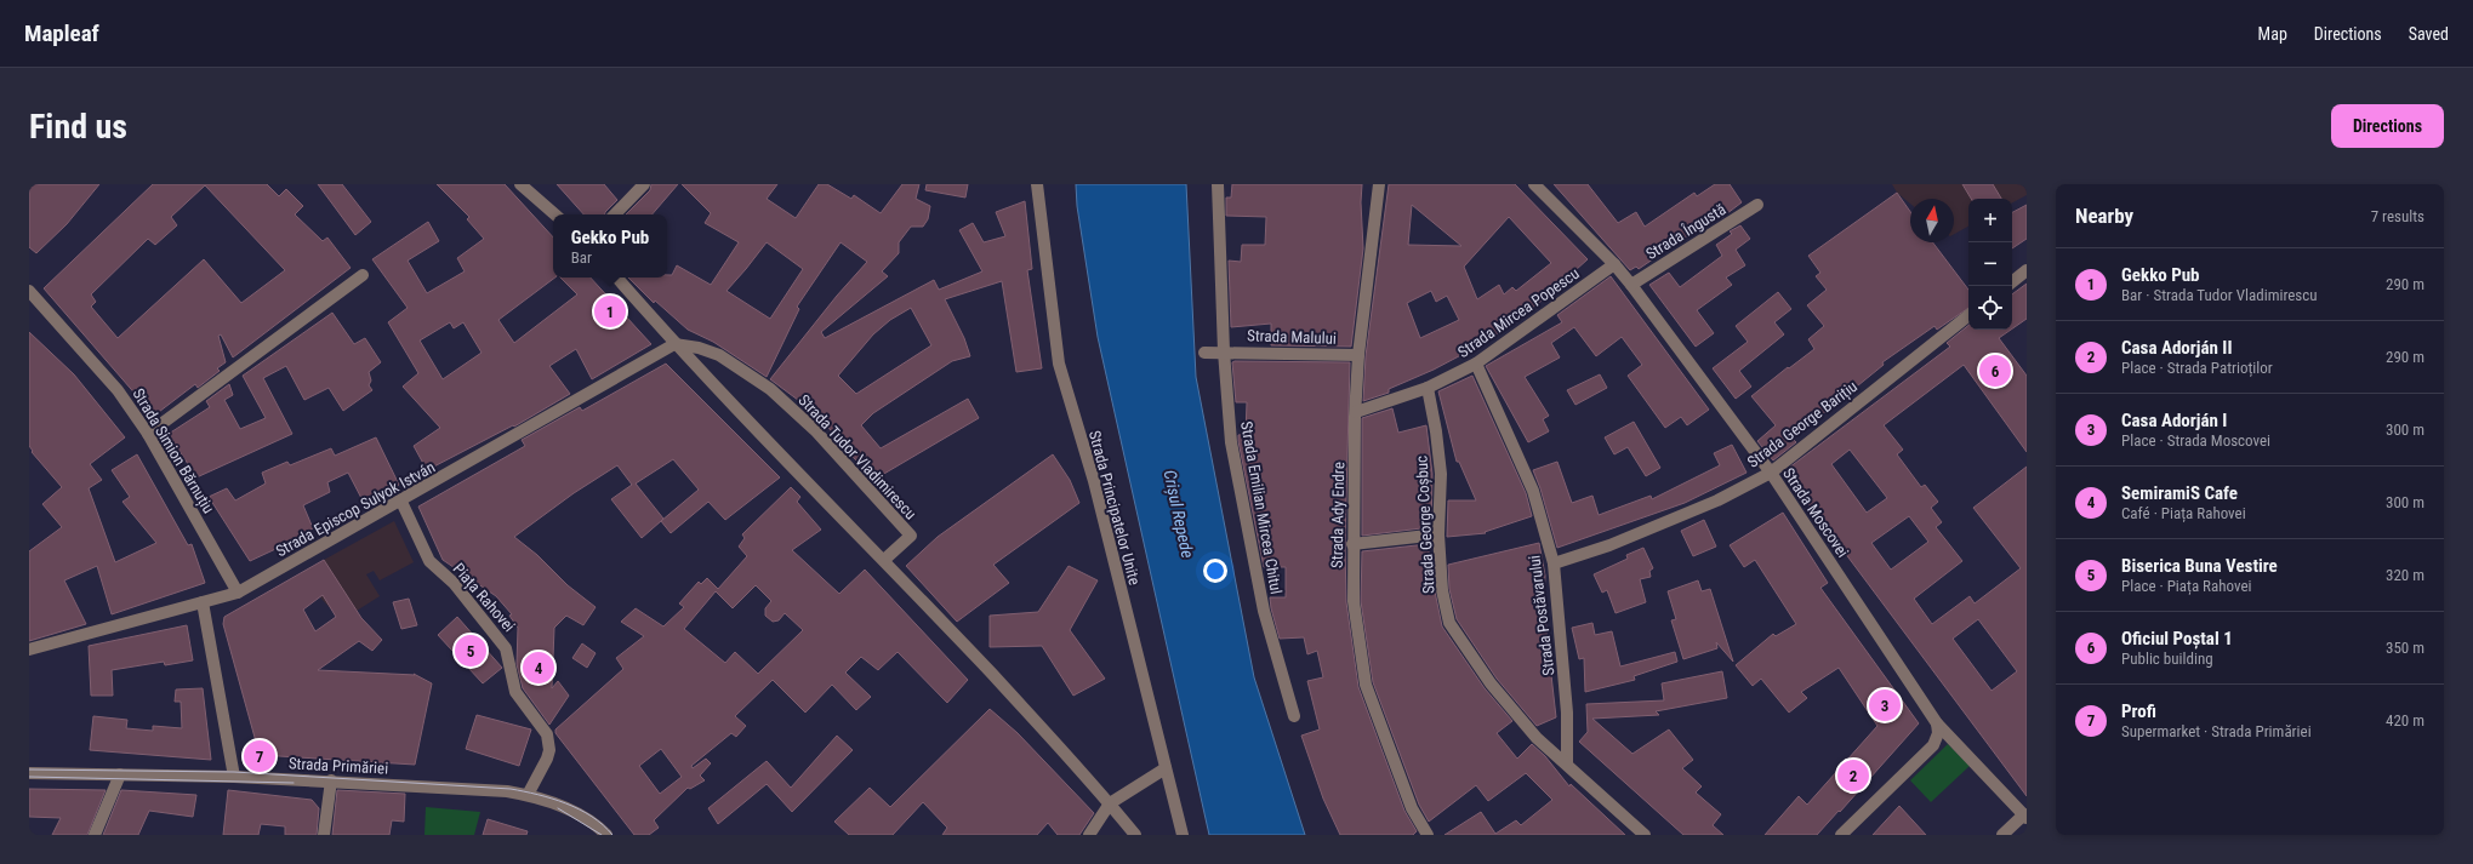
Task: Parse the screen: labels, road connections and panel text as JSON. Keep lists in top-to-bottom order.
{
  "streets": {
    "street": [
      "Strada Îngustă",
      "Strada Mircea Popescu",
      "Strada Malului",
      "Strada George Barițiu",
      "Strada Simion Bărnuțiu",
      "Strada Tudor Vladimirescu",
      "Strada Principatelor Unite",
      "Strada Emilian Mircea Chitul",
      "Strada Episcop Sulyok István",
      "Strada Moscovei",
      "Strada Ady Endre",
      "Strada George Coșbuc",
      "Piața Rahovei",
      "Strada Postăvarului",
      "Strada Primăriei"
    ]
  },
  "crossings": [
    ["Strada Îngustă", "Strada Moscovei"],
    ["Strada Mircea Popescu", "Strada Moscovei"],
    ["Strada Mircea Popescu", "Strada Ady Endre"],
    ["Strada Mircea Popescu", "Strada George Coșbuc"],
    ["Strada Mircea Popescu", "Strada Postăvarului"],
    ["Strada Malului", "Strada Emilian Mircea Chitul"],
    ["Strada Malului", "Strada Ady Endre"],
    ["Strada George Barițiu", "Strada Moscovei"],
    ["Strada George Barițiu", "Strada Postăvarului"],
    ["Strada Simion Bărnuțiu", "Strada Episcop Sulyok István"],
    ["Strada Tudor Vladimirescu", "Strada Episcop Sulyok István"],
    ["Strada Episcop Sulyok István", "Piața Rahovei"],
    ["Strada George Coșbuc", "Strada Postăvarului"],
    ["Piața Rahovei", "Strada Primăriei"]
  ],
  "water": ["Crișul Repede"],
  "north": "top",
  "page": {
    "header": "Mapleaf",
    "nav": ["Map", "Directions", "Saved"],
    "buttons": "Directions",
    "title": "Find us",
    "heading": ["Nearby", "7 results"],
    "map_buttons": ["+", "−"],
    "popup": ["Gekko Pub", "Bar"],
    "list": [
      {
        "mark": "1",
        "name": "Gekko Pub",
        "note": "Bar · Strada Tudor Vladimirescu",
        "value": "290 m"
      },
      {
        "mark": "2",
        "name": "Casa Adorján II",
        "note": "Place · Strada Patrioților",
        "value": "290 m"
      },
      {
        "mark": "3",
        "name": "Casa Adorján I",
        "note": "Place · Strada Moscovei",
        "value": "300 m"
      },
      {
        "mark": "4",
        "name": "SemiramiS Cafe",
        "note": "Café · Piața Rahovei",
        "value": "300 m"
      },
      {
        "mark": "5",
        "name": "Biserica Buna Vestire",
        "note": "Place · Piața Rahovei",
        "value": "320 m"
      },
      {
        "mark": "6",
        "name": "Oficiul Poștal 1",
        "note": "Public building",
        "value": "350 m"
      },
      {
        "mark": "7",
        "name": "Profi",
        "note": "Supermarket · Strada Primăriei",
        "value": "420 m"
      }
    ],
    "pins": [
      "1",
      "6",
      "5",
      "4",
      "3",
      "7",
      "2"
    ]
  }
}
